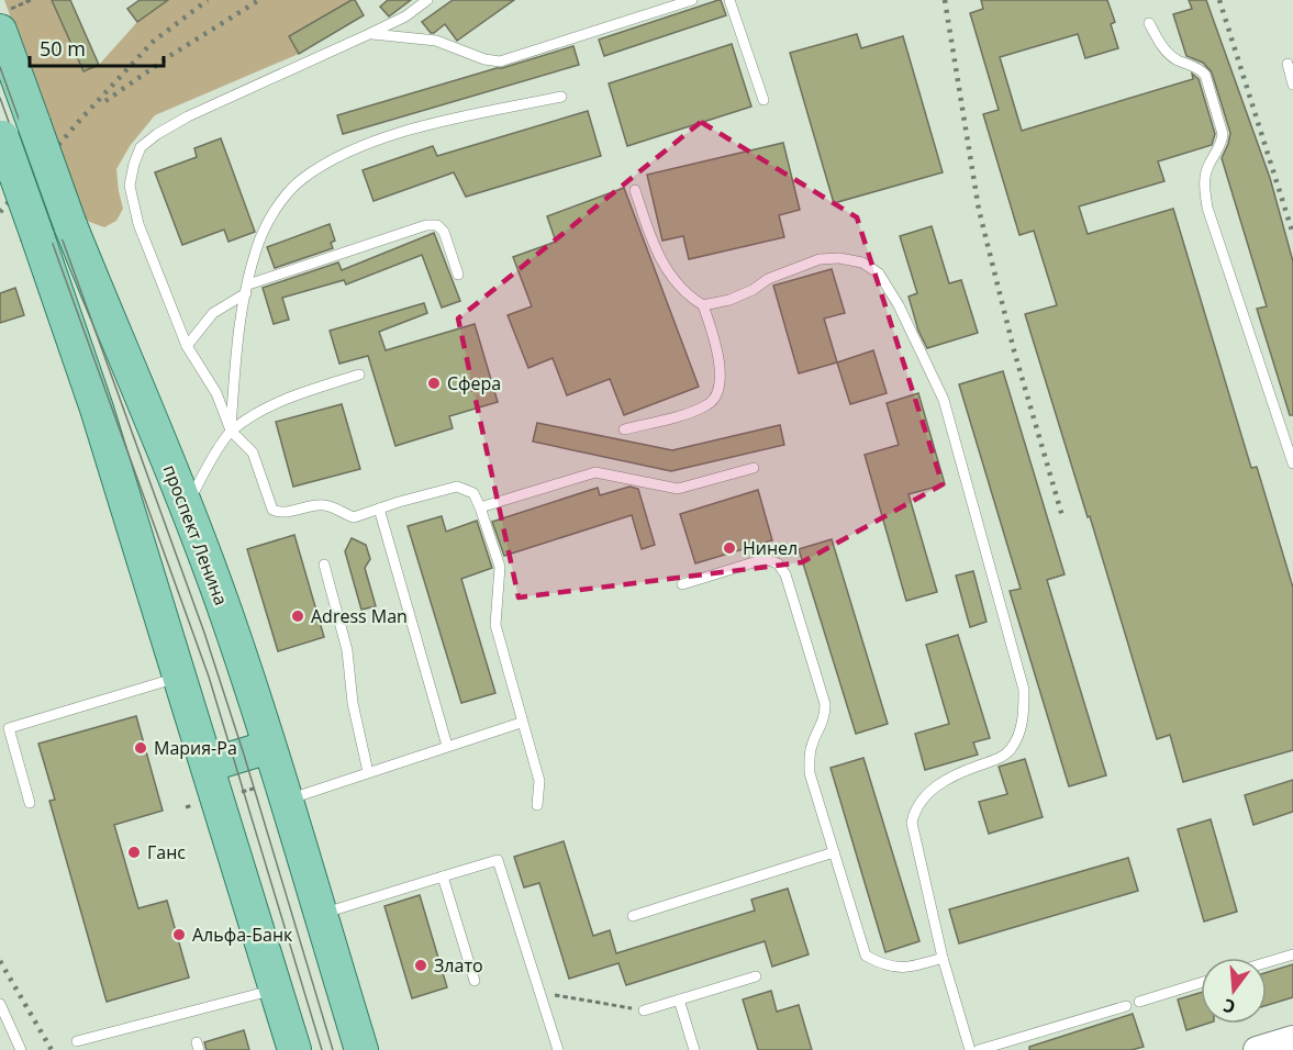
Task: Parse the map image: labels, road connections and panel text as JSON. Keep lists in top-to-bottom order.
{
  "streets": {
    "main road": ["проспект Ленина"]
  },
  "places": [
    "Сфера",
    "Нинел",
    "Adress Man",
    "Мария-Ра",
    "Ганс",
    "Альфа-Банк",
    "Злато"
  ],
  "scale_bar": "50 m",
  "north": "bottom"
}
